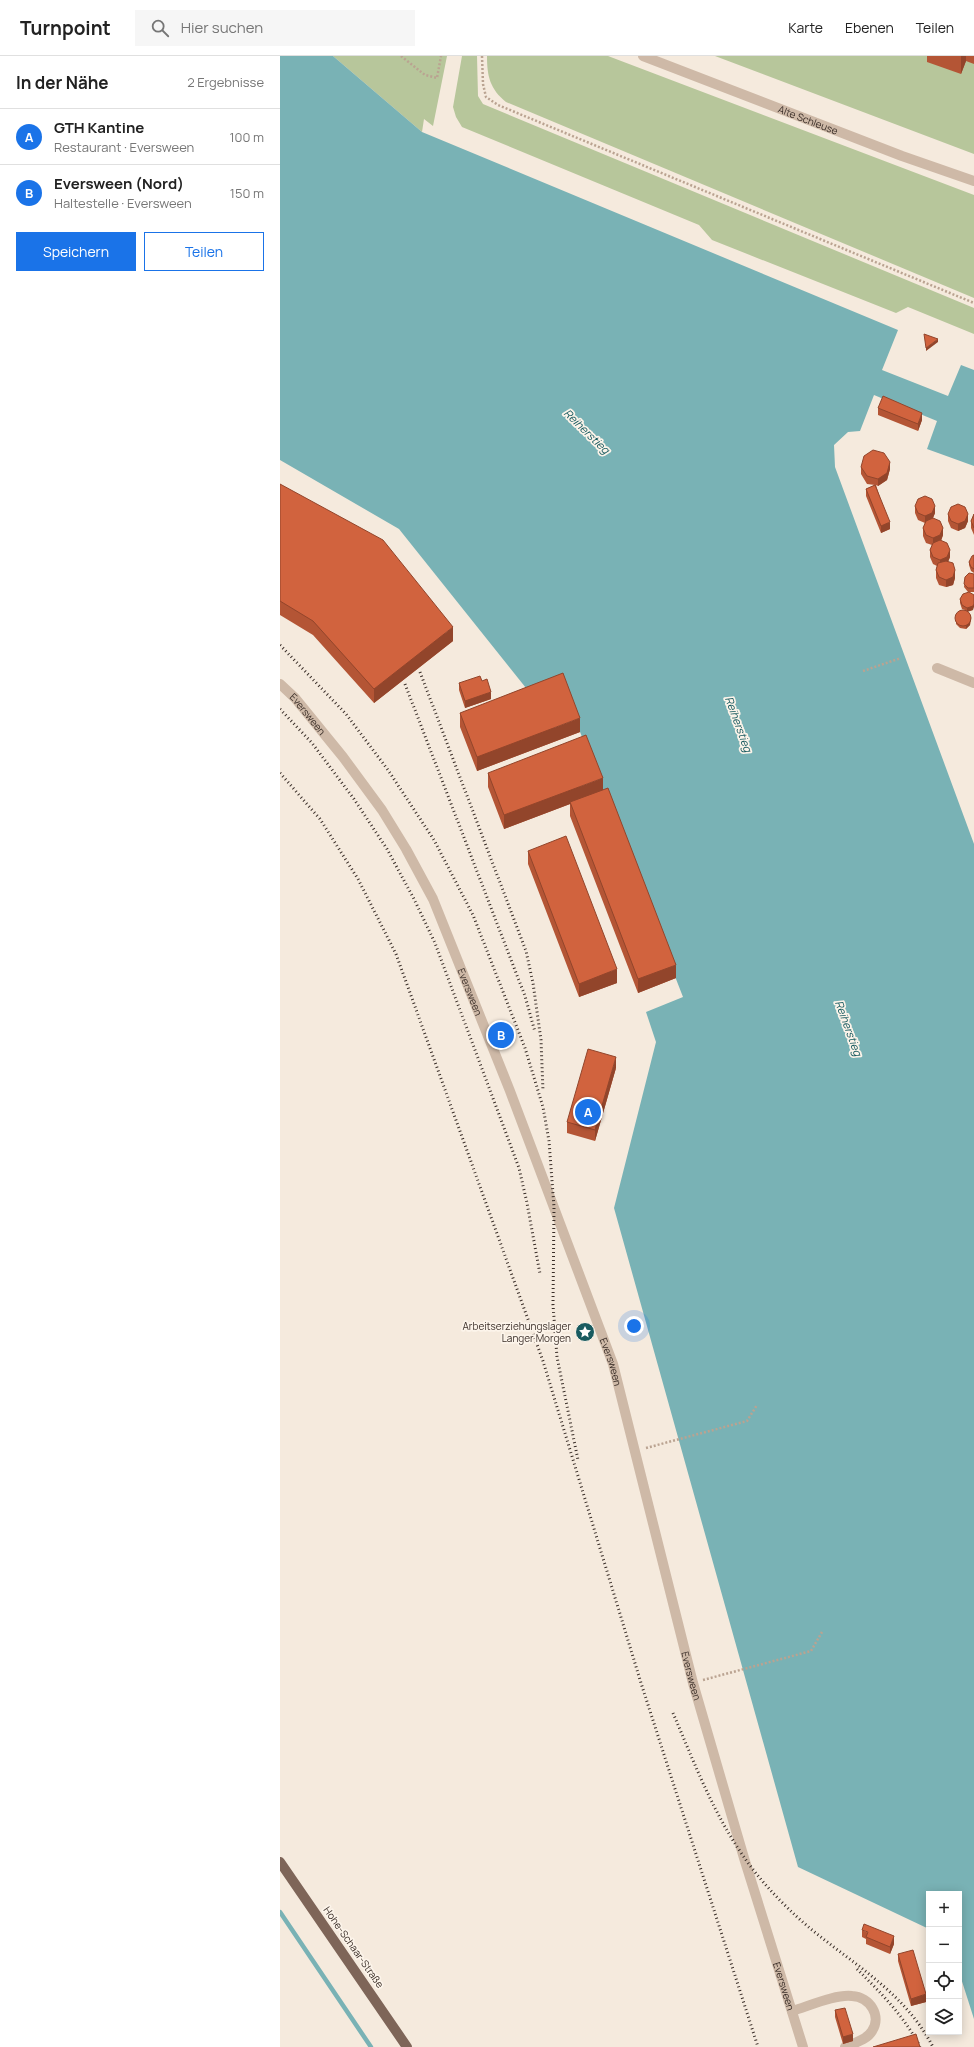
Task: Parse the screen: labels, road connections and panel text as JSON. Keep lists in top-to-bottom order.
{
  "streets": {
    "main road": ["Hohe-Schaar-Straße"],
    "street": ["Alte Schleuse", "Eversween"]
  },
  "water": ["Reiherstieg"],
  "places": {
    "place": ["Arbeitserziehungslager Langer Morgen"]
  },
  "page": {
    "header": "Turnpoint",
    "search": "Hier suchen",
    "nav": ["Karte", "Ebenen", "Teilen"],
    "heading": ["In der Nähe", "2 Ergebnisse"],
    "list": [
      {
        "mark": "A",
        "name": "GTH Kantine",
        "note": "Restaurant · Eversween",
        "value": "100 m"
      },
      {
        "mark": "B",
        "name": "Eversween (Nord)",
        "note": "Haltestelle · Eversween",
        "value": "150 m"
      }
    ],
    "buttons": ["Speichern", "Teilen"],
    "pins": ["B", "A"],
    "map_buttons": ["+", "−"]
  }
}
